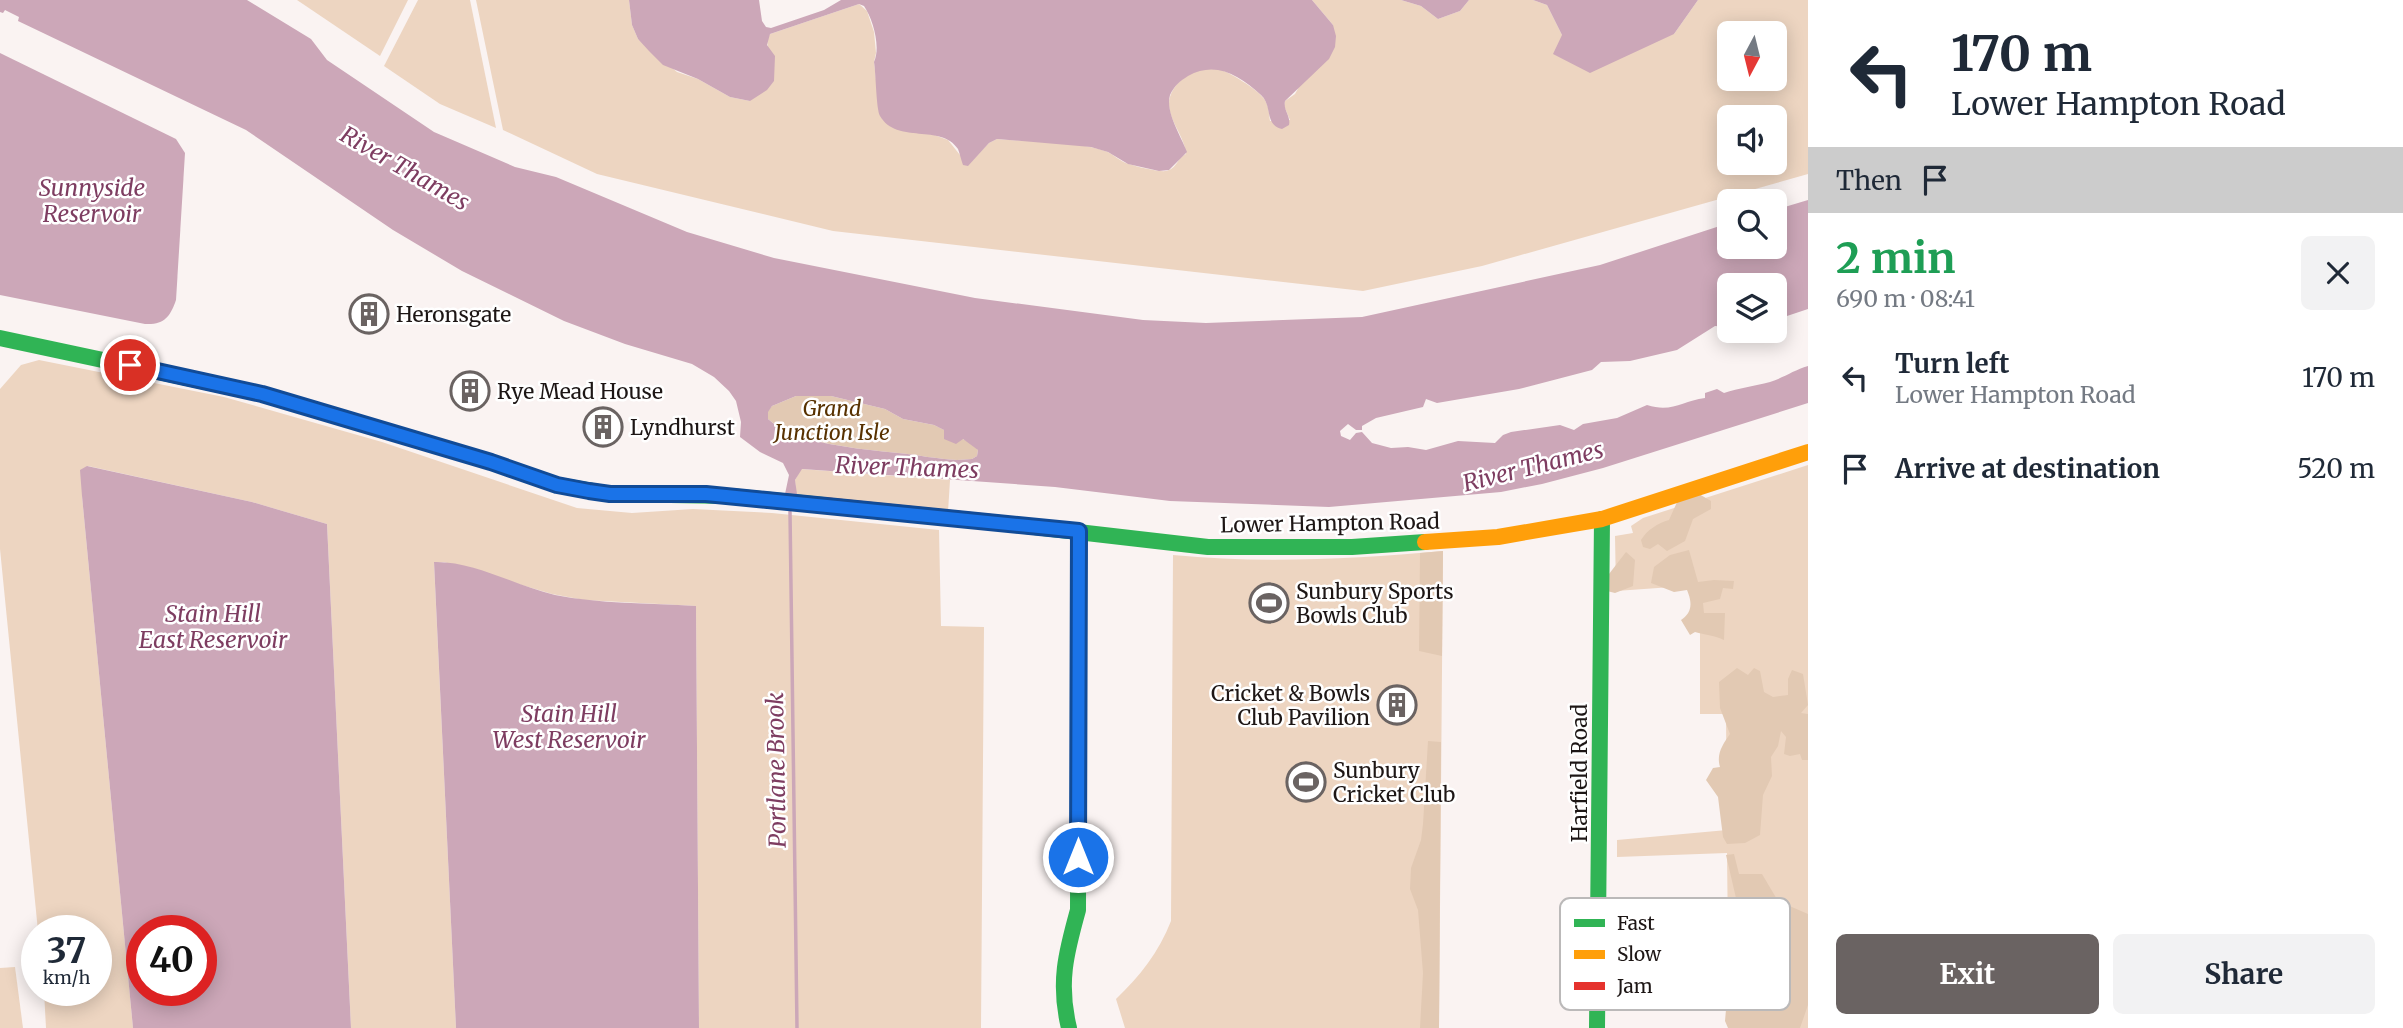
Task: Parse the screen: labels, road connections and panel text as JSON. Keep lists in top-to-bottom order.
{
  "streets": {
    "street": ["Lower Hampton Road", "Harfield Road"]
  },
  "crossings": [
    ["Lower Hampton Road", "Harfield Road"]
  ],
  "water": [
    "River Thames",
    "Sunnyside Reservoir",
    "Stain Hill East Reservoir",
    "Stain Hill West Reservoir",
    "Portlane Brook"
  ],
  "parks": ["Grand Junction Isle"],
  "places": {
    "building": [
      "Heronsgate",
      "Rye Mead House",
      "Lyndhurst",
      "Cricket & Bowls Club Pavilion"
    ],
    "sports": ["Sunbury Sports Bowls Club", "Sunbury Cricket Club"]
  },
  "legend": ["Fast", "Slow", "Jam"],
  "north": "bottom",
  "page": {
    "turn": ["170 m", "Lower Hampton Road"],
    "then": "Then",
    "heading": ["2 min", "690 m · 08:41"],
    "list": [
      {
        "name": "Turn left",
        "note": "Lower Hampton Road",
        "value": "170 m"
      },
      {
        "name": "Arrive at destination",
        "value": "520 m"
      }
    ],
    "speed": "37 km/h",
    "limit": "40",
    "buttons": ["Exit", "Share"]
  }
}
